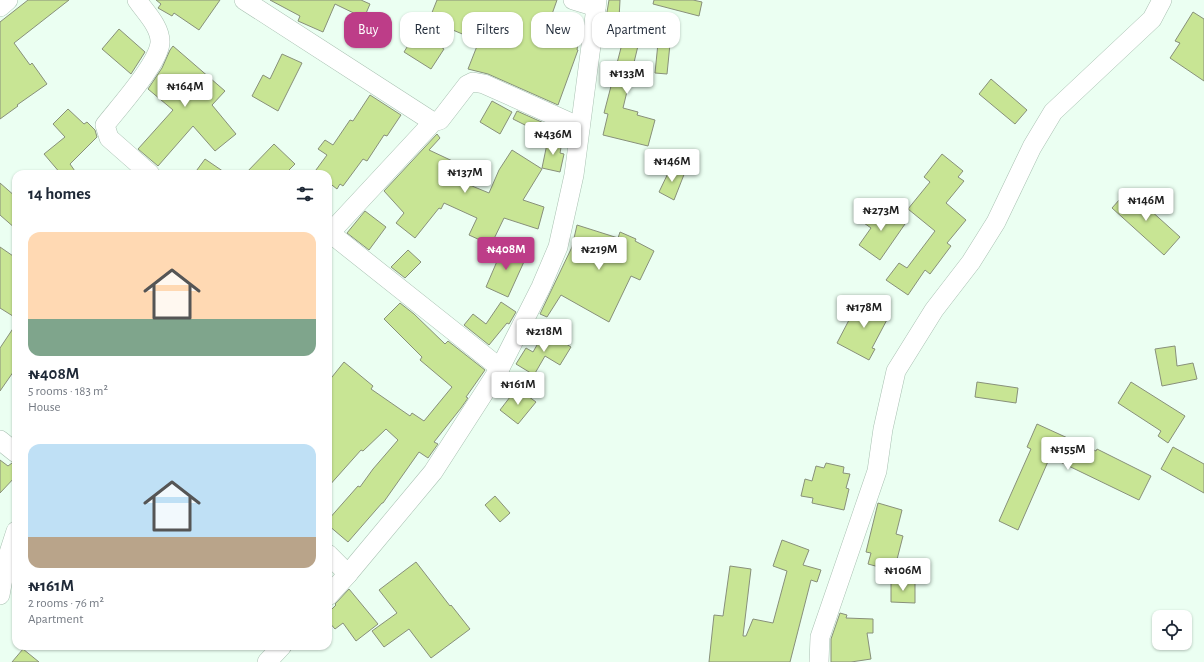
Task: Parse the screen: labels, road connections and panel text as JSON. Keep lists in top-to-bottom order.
{
  "page": {
    "chip": [
      "Buy",
      "Rent",
      "Filters",
      "New",
      "Apartment"
    ],
    "price": [
      "₦133M",
      "₦164M",
      "₦436M",
      "₦146M",
      "₦137M",
      "₦146M",
      "₦273M",
      "₦408M",
      "₦219M",
      "₦178M",
      "₦218M",
      "₦161M",
      "₦155M",
      "₦106M"
    ],
    "heading": "14 homes",
    "list": [
      {
        "name": "₦408M",
        "note": "5 rooms · 183 m² · House"
      },
      {
        "name": "₦161M",
        "note": "2 rooms · 76 m² · Apartment"
      }
    ]
  }
}
